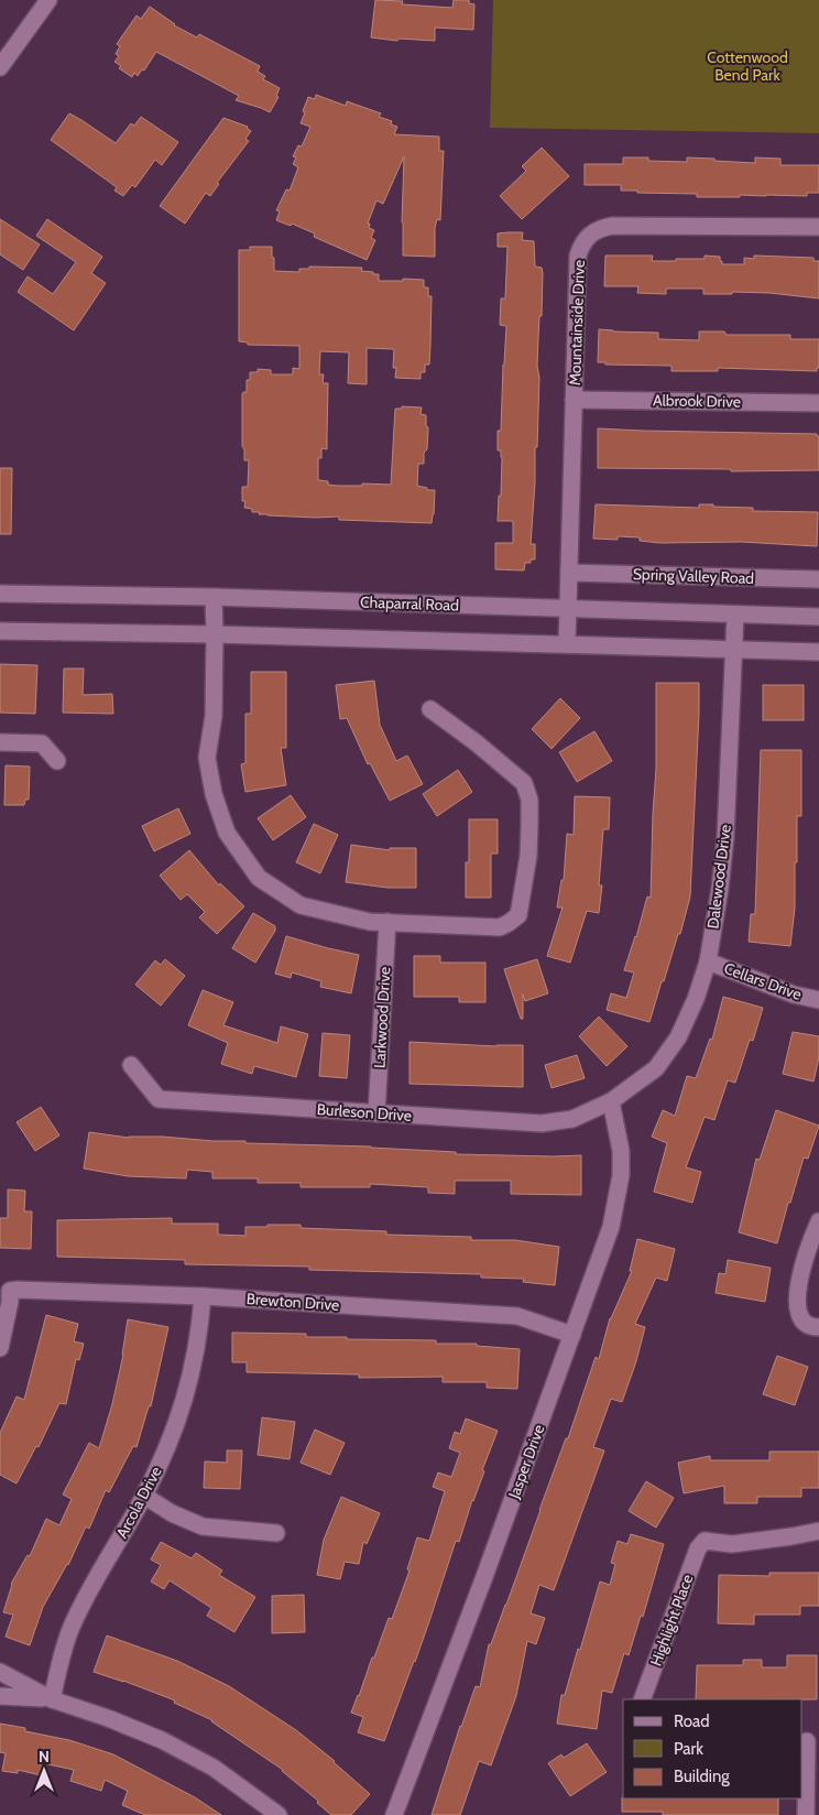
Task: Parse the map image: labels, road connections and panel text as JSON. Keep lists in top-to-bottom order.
{
  "streets": {
    "street": [
      "Mountainside Drive",
      "Albrook Drive",
      "Spring Valley Road",
      "Chaparral Road",
      "Dalewood Drive",
      "Cellars Drive",
      "Larkwood Drive",
      "Burleson Drive",
      "Brewton Drive",
      "Jasper Drive",
      "Arcola Drive",
      "Highlight Place"
    ]
  },
  "crossings": [
    ["Mountainside Drive", "Albrook Drive"],
    ["Mountainside Drive", "Spring Valley Road"],
    ["Mountainside Drive", "Chaparral Road"],
    ["Chaparral Road", "Dalewood Drive"],
    ["Dalewood Drive", "Cellars Drive"],
    ["Dalewood Drive", "Burleson Drive"],
    ["Dalewood Drive", "Jasper Drive"],
    ["Larkwood Drive", "Burleson Drive"],
    ["Burleson Drive", "Jasper Drive"],
    ["Brewton Drive", "Jasper Drive"],
    ["Brewton Drive", "Arcola Drive"]
  ],
  "parks": ["Cottenwood Bend Park"],
  "legend": ["Road", "Park", "Building"],
  "north": "top"
}
